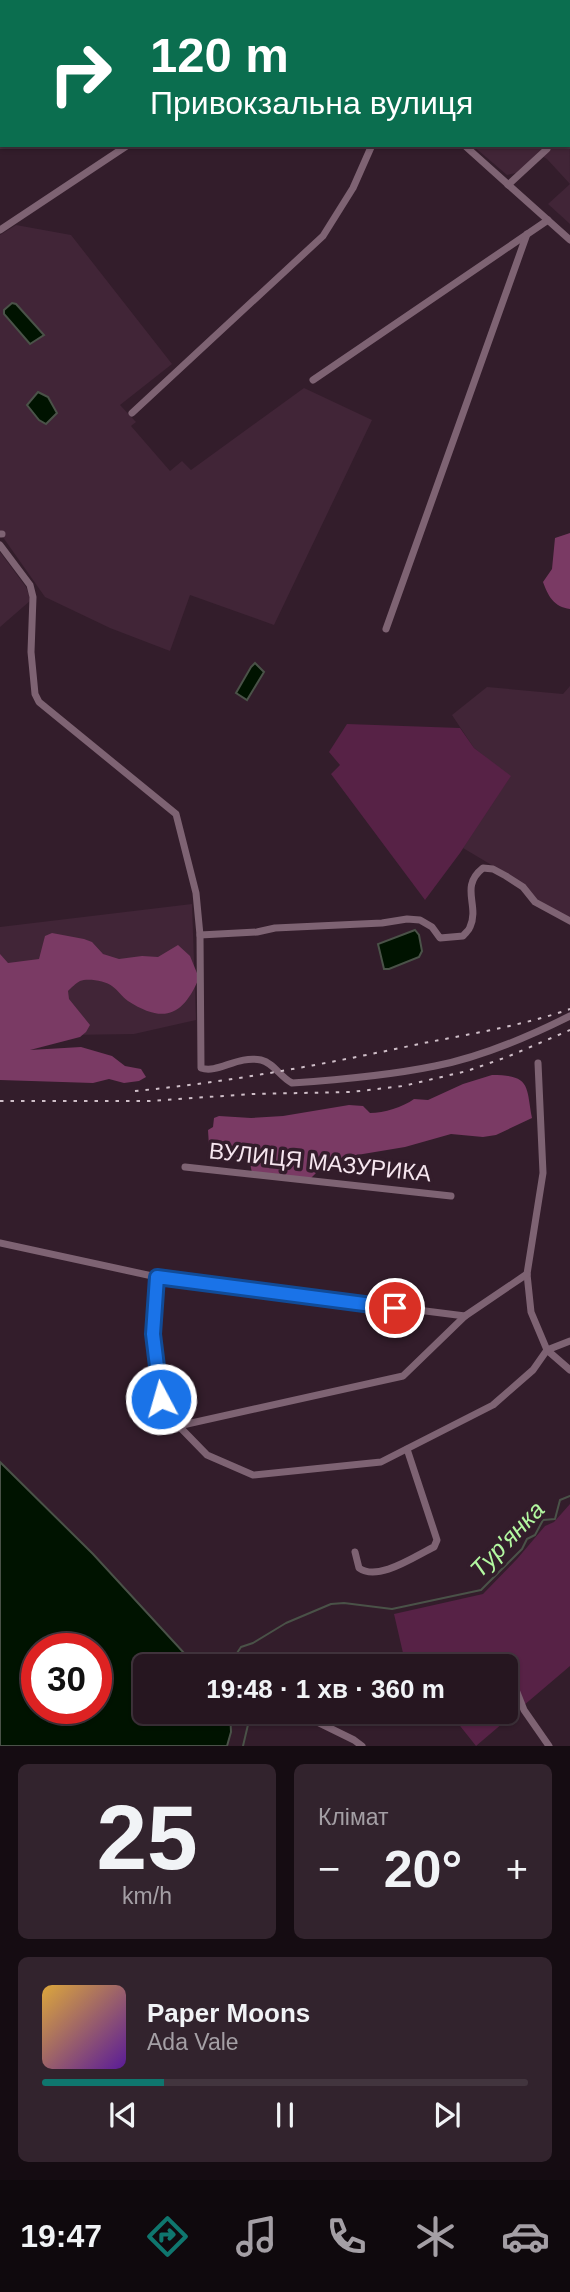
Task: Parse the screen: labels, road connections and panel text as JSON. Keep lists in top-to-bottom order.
{
  "streets": {
    "street": ["ВУЛИЦЯ МАЗУРИКА"]
  },
  "water": ["Тур'янка"],
  "page": {
    "turn": ["120 m", "Привокзальна вулиця"],
    "limit": "30",
    "trip": "19:48 · 1 хв · 360 m",
    "tile": [
      ["25", "km/h"],
      "Клімат"
    ],
    "heat": ["−", "20°", "+"],
    "song": ["Paper Moons", "Ada Vale"],
    "tabs": "19:47"
  }
}
